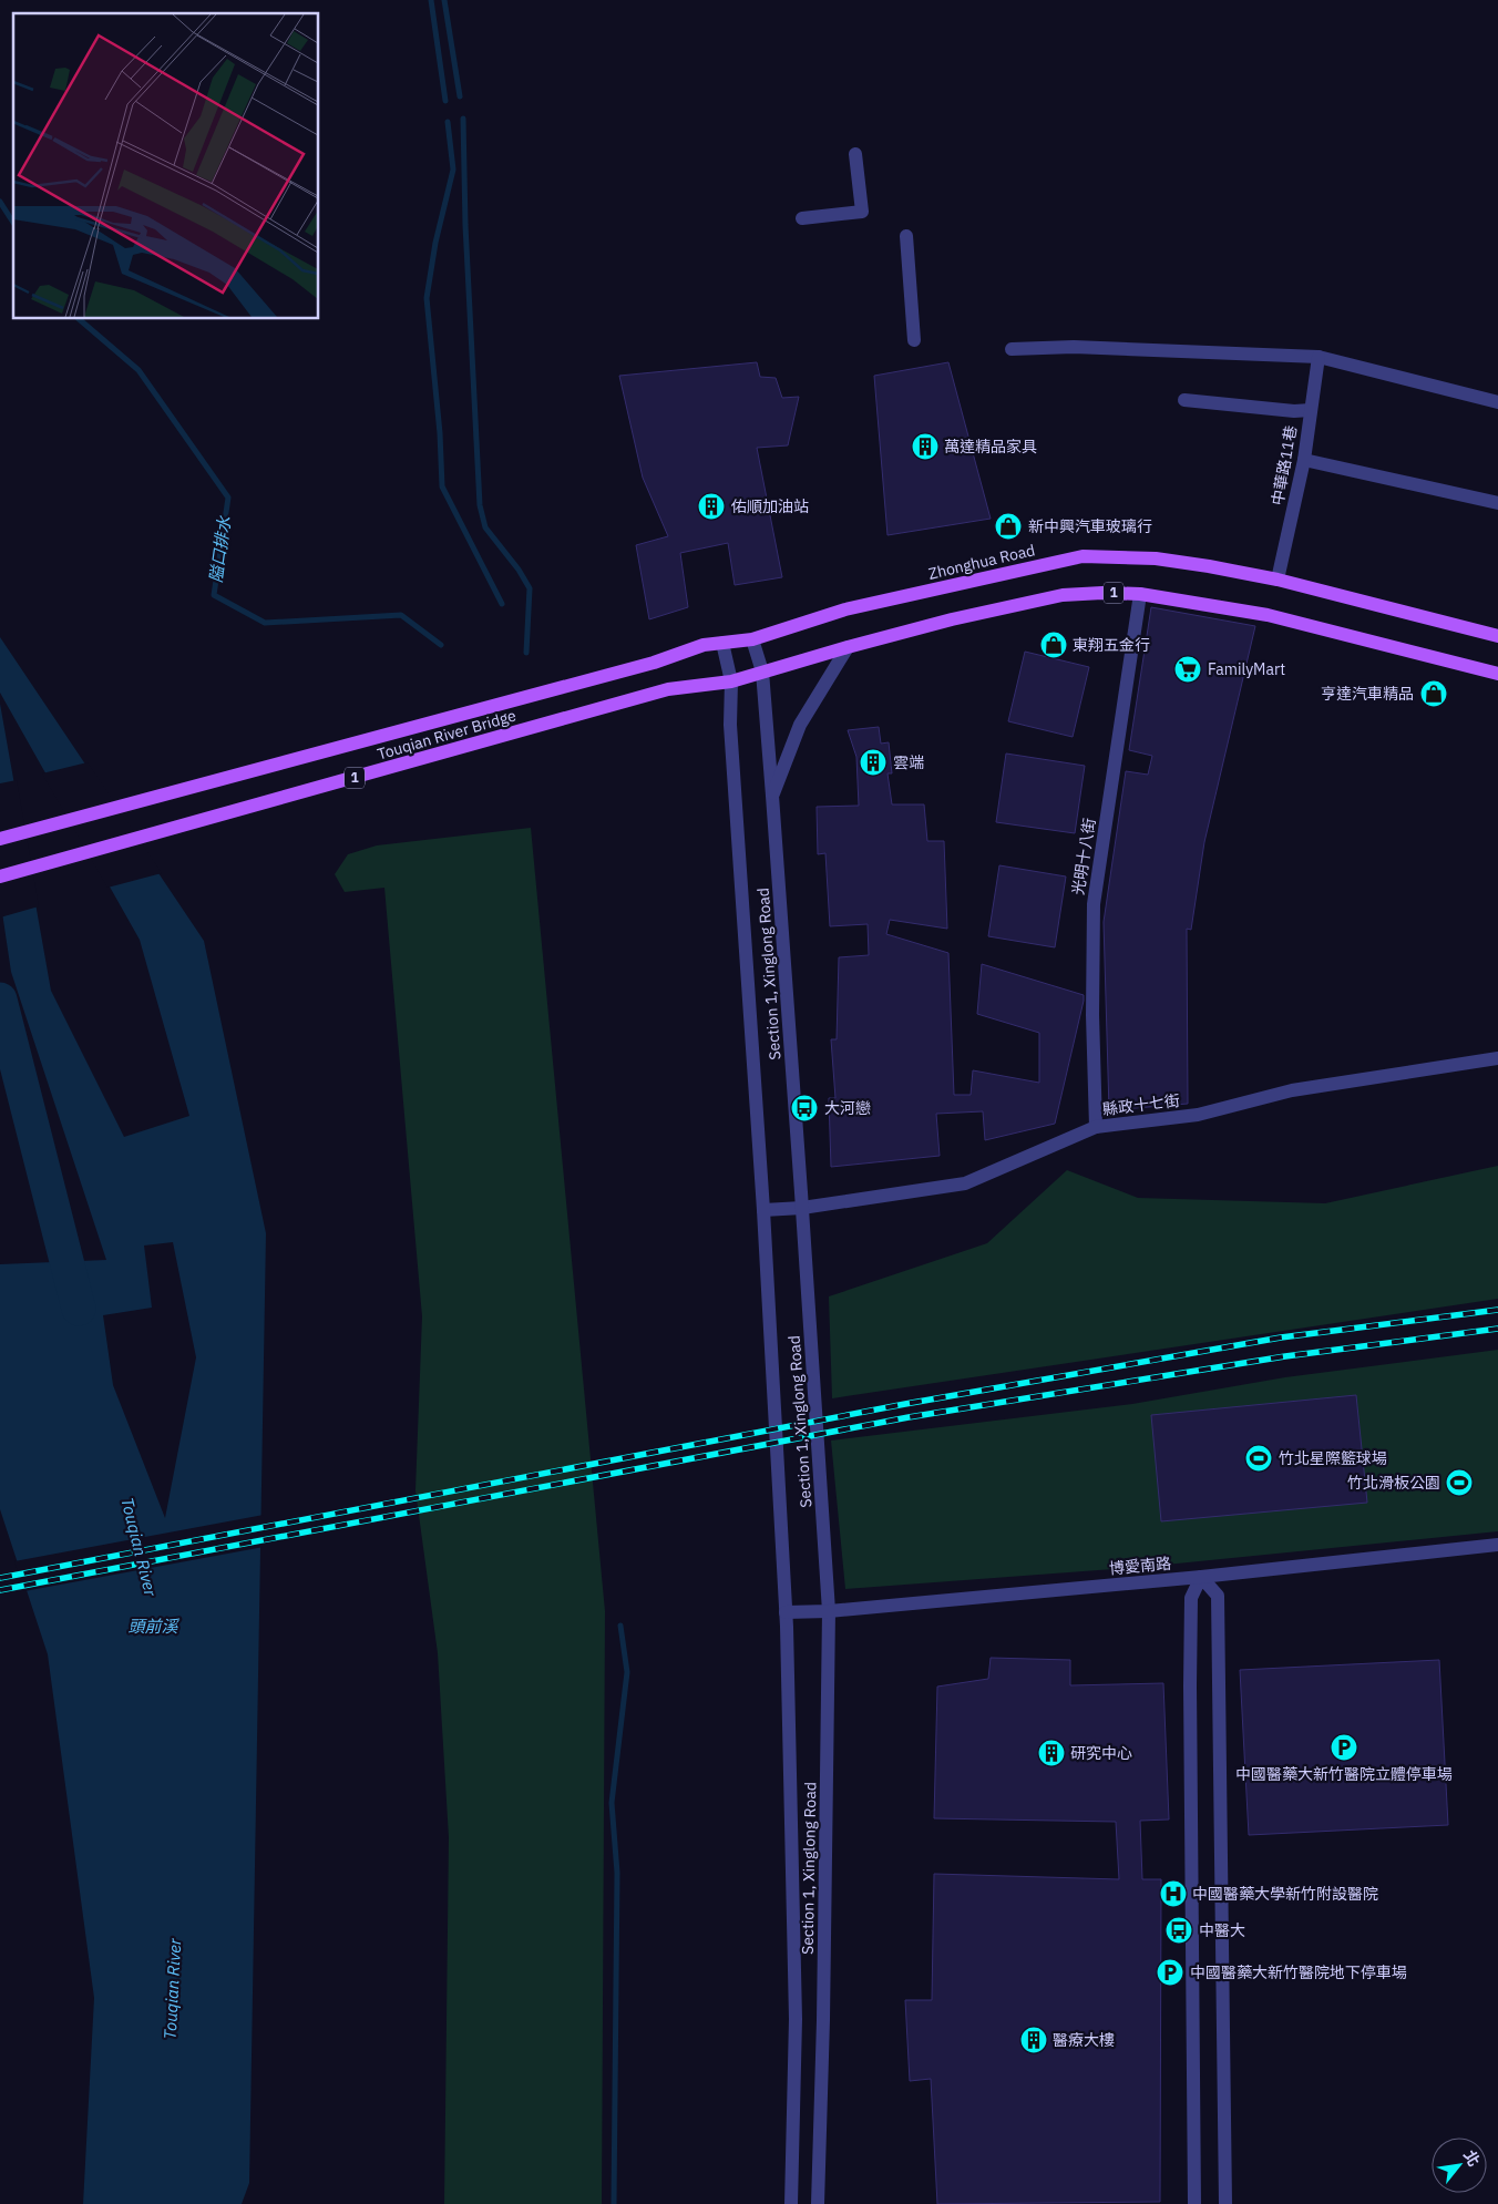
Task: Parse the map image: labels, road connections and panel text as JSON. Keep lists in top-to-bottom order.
{
  "streets": {
    "main road": ["Zhonghua Road", "1", "Touqian River Bridge"],
    "street": [
      "中華路11巷",
      "光明十八街",
      "Section 1, Xinglong Road",
      "縣政十七街",
      "博愛南路"
    ]
  },
  "crossings": [
    ["中華路11巷", "Zhonghua Road"],
    ["Zhonghua Road", "Touqian River Bridge"],
    ["Zhonghua Road", "Section 1, Xinglong Road"],
    ["1", "Touqian River Bridge"],
    ["1", "光明十八街"],
    ["1", "Section 1, Xinglong Road"],
    ["Touqian River Bridge", "Section 1, Xinglong Road"],
    ["光明十八街", "縣政十七街"],
    ["Section 1, Xinglong Road", "縣政十七街"],
    ["Section 1, Xinglong Road", "博愛南路"]
  ],
  "water": ["隘口排水", "Touqian River", "頭前溪"],
  "places": {
    "building": [
      "萬達精品家具",
      "佑順加油站",
      "雲端",
      "研究中心",
      "醫療大樓"
    ],
    "shop": ["新中興汽車玻璃行", "東翔五金行", "亨達汽車精品"],
    "supermarket": ["FamilyMart"],
    "bus stop": ["大河戀", "中醫大"],
    "sports": ["竹北星際籃球場", "竹北滑板公園"],
    "parking": ["中國醫藥大新竹醫院立體停車場", "中國醫藥大新竹醫院地下停車場"],
    "hospital": ["中國醫藥大學新竹附設醫院"]
  },
  "north": "top right"
}
